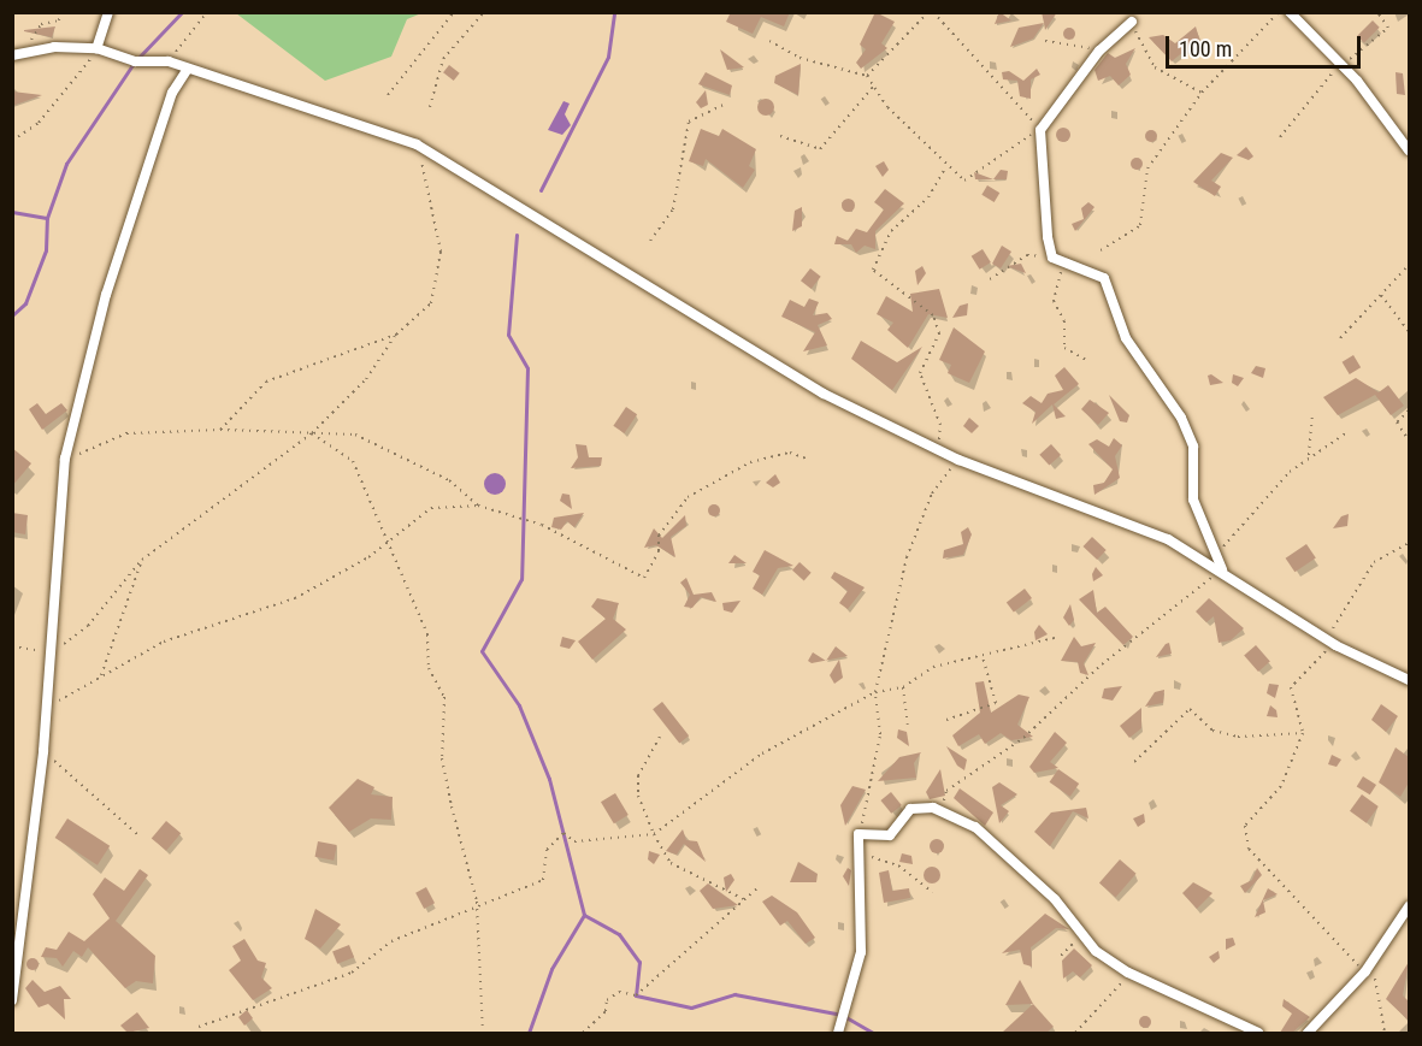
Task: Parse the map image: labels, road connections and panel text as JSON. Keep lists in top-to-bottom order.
{
  "scale_bar": "100 m"
}
